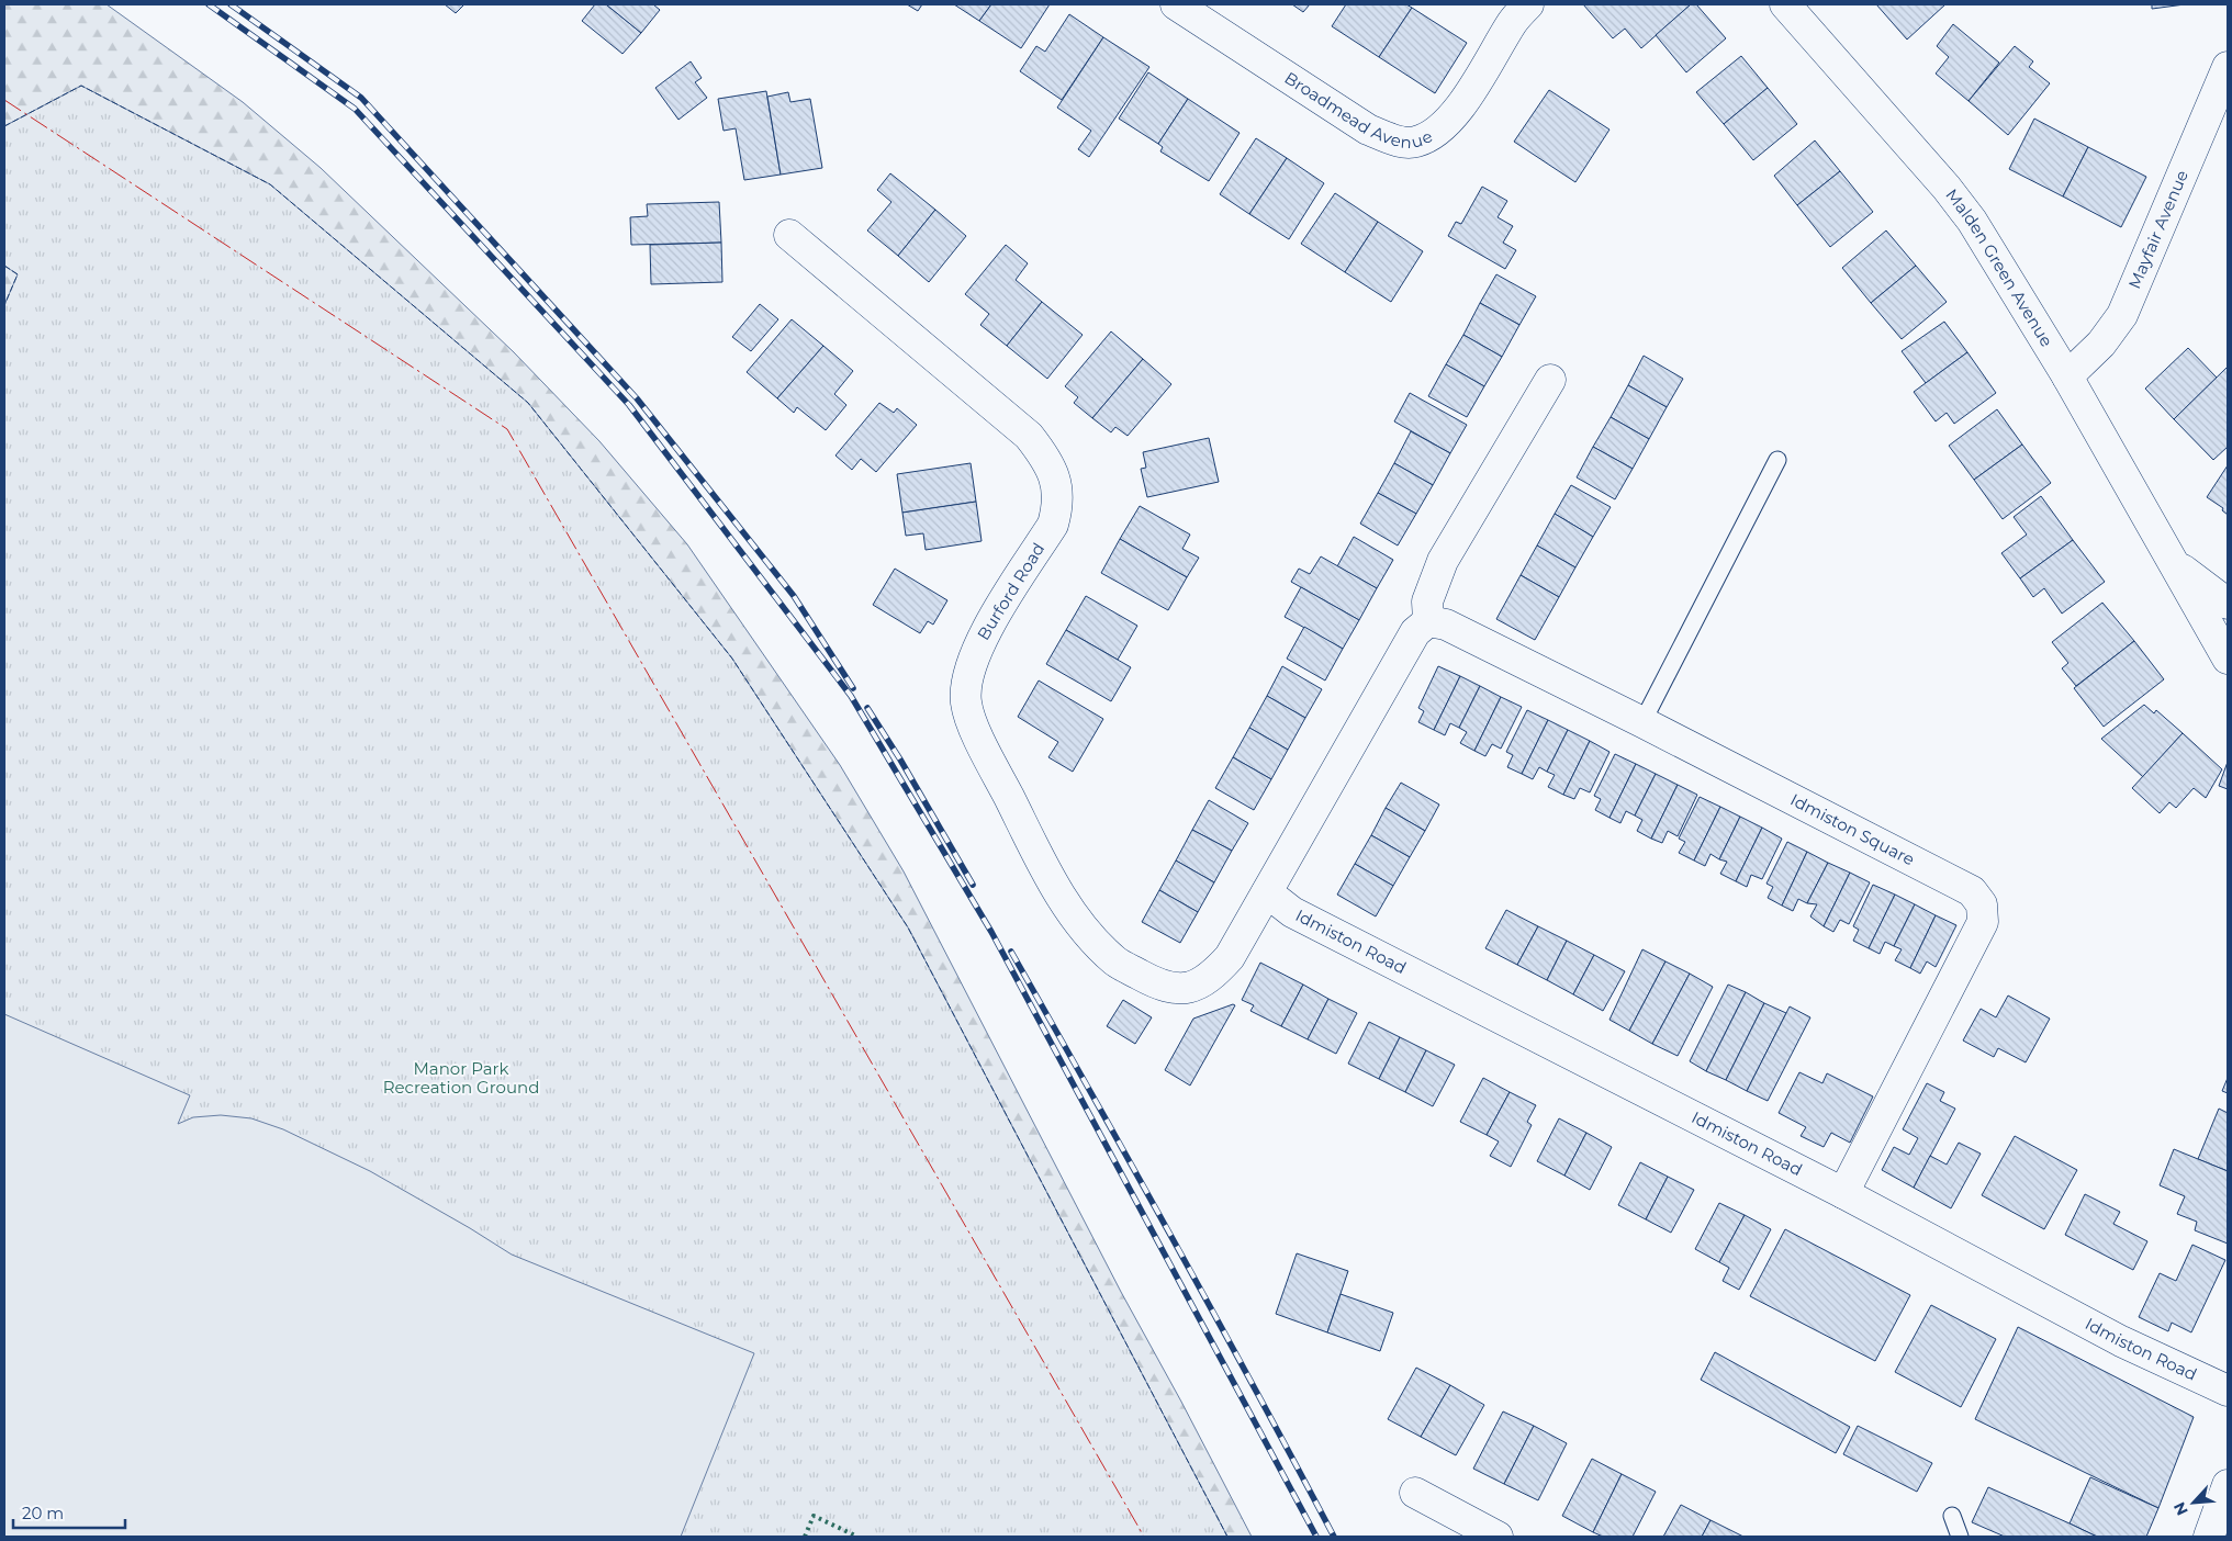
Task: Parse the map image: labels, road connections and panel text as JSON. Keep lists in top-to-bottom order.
{
  "streets": {
    "street": [
      "Broadmead Avenue",
      "Mayfair Avenue",
      "Malden Green Avenue",
      "Burford Road",
      "Idmiston Square",
      "Idmiston Road"
    ]
  },
  "crossings": [
    ["Mayfair Avenue", "Malden Green Avenue"],
    ["Burford Road", "Idmiston Square"],
    ["Burford Road", "Idmiston Road"],
    ["Idmiston Square", "Idmiston Road"]
  ],
  "parks": ["Manor Park Recreation Ground"],
  "scale_bar": "20 m",
  "north": "bottom left"
}
